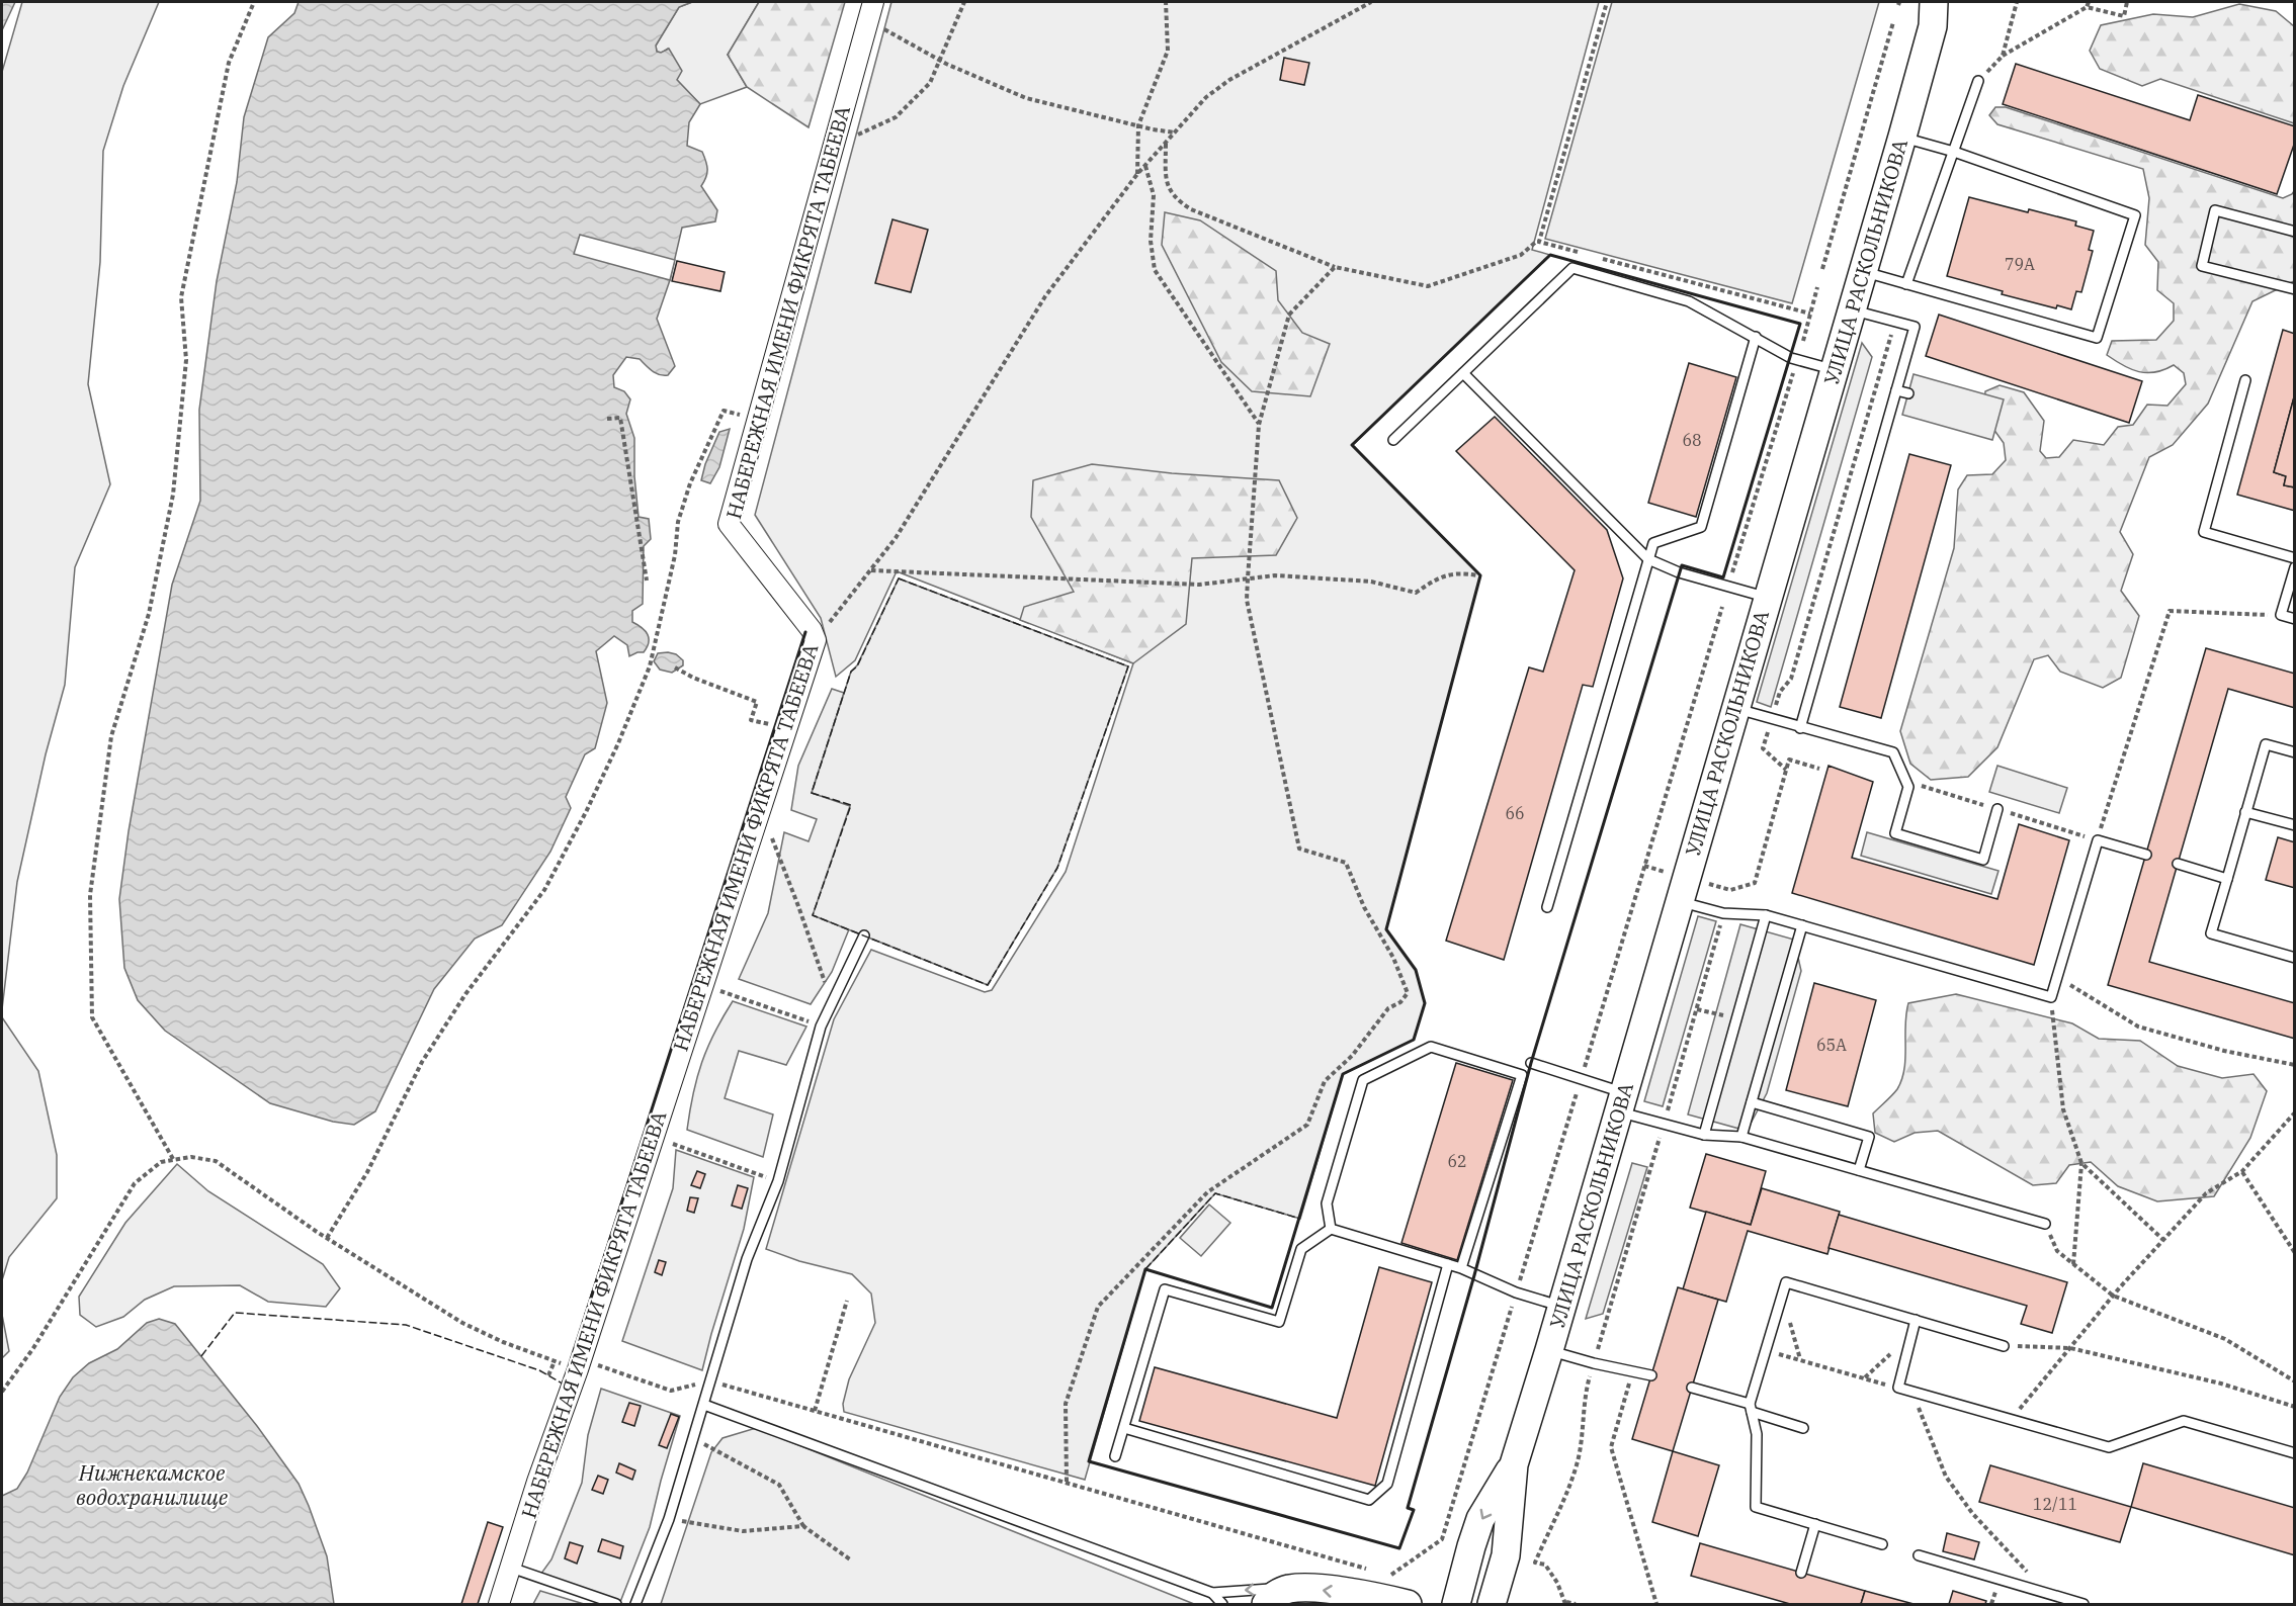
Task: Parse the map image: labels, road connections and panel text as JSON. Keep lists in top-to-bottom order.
{
  "streets": {
    "street": ["УЛИЦА РАСКОЛЬНИКОВА", "НАБЕРЕЖНАЯ ИМЕНИ ФИКРЯТА ТАБЕЕВА"]
  },
  "water": ["Нижнекамское водохранилище"],
  "house_numbers": [
    "79А",
    "68",
    "66",
    "65А",
    "62",
    "12/11"
  ]
}
